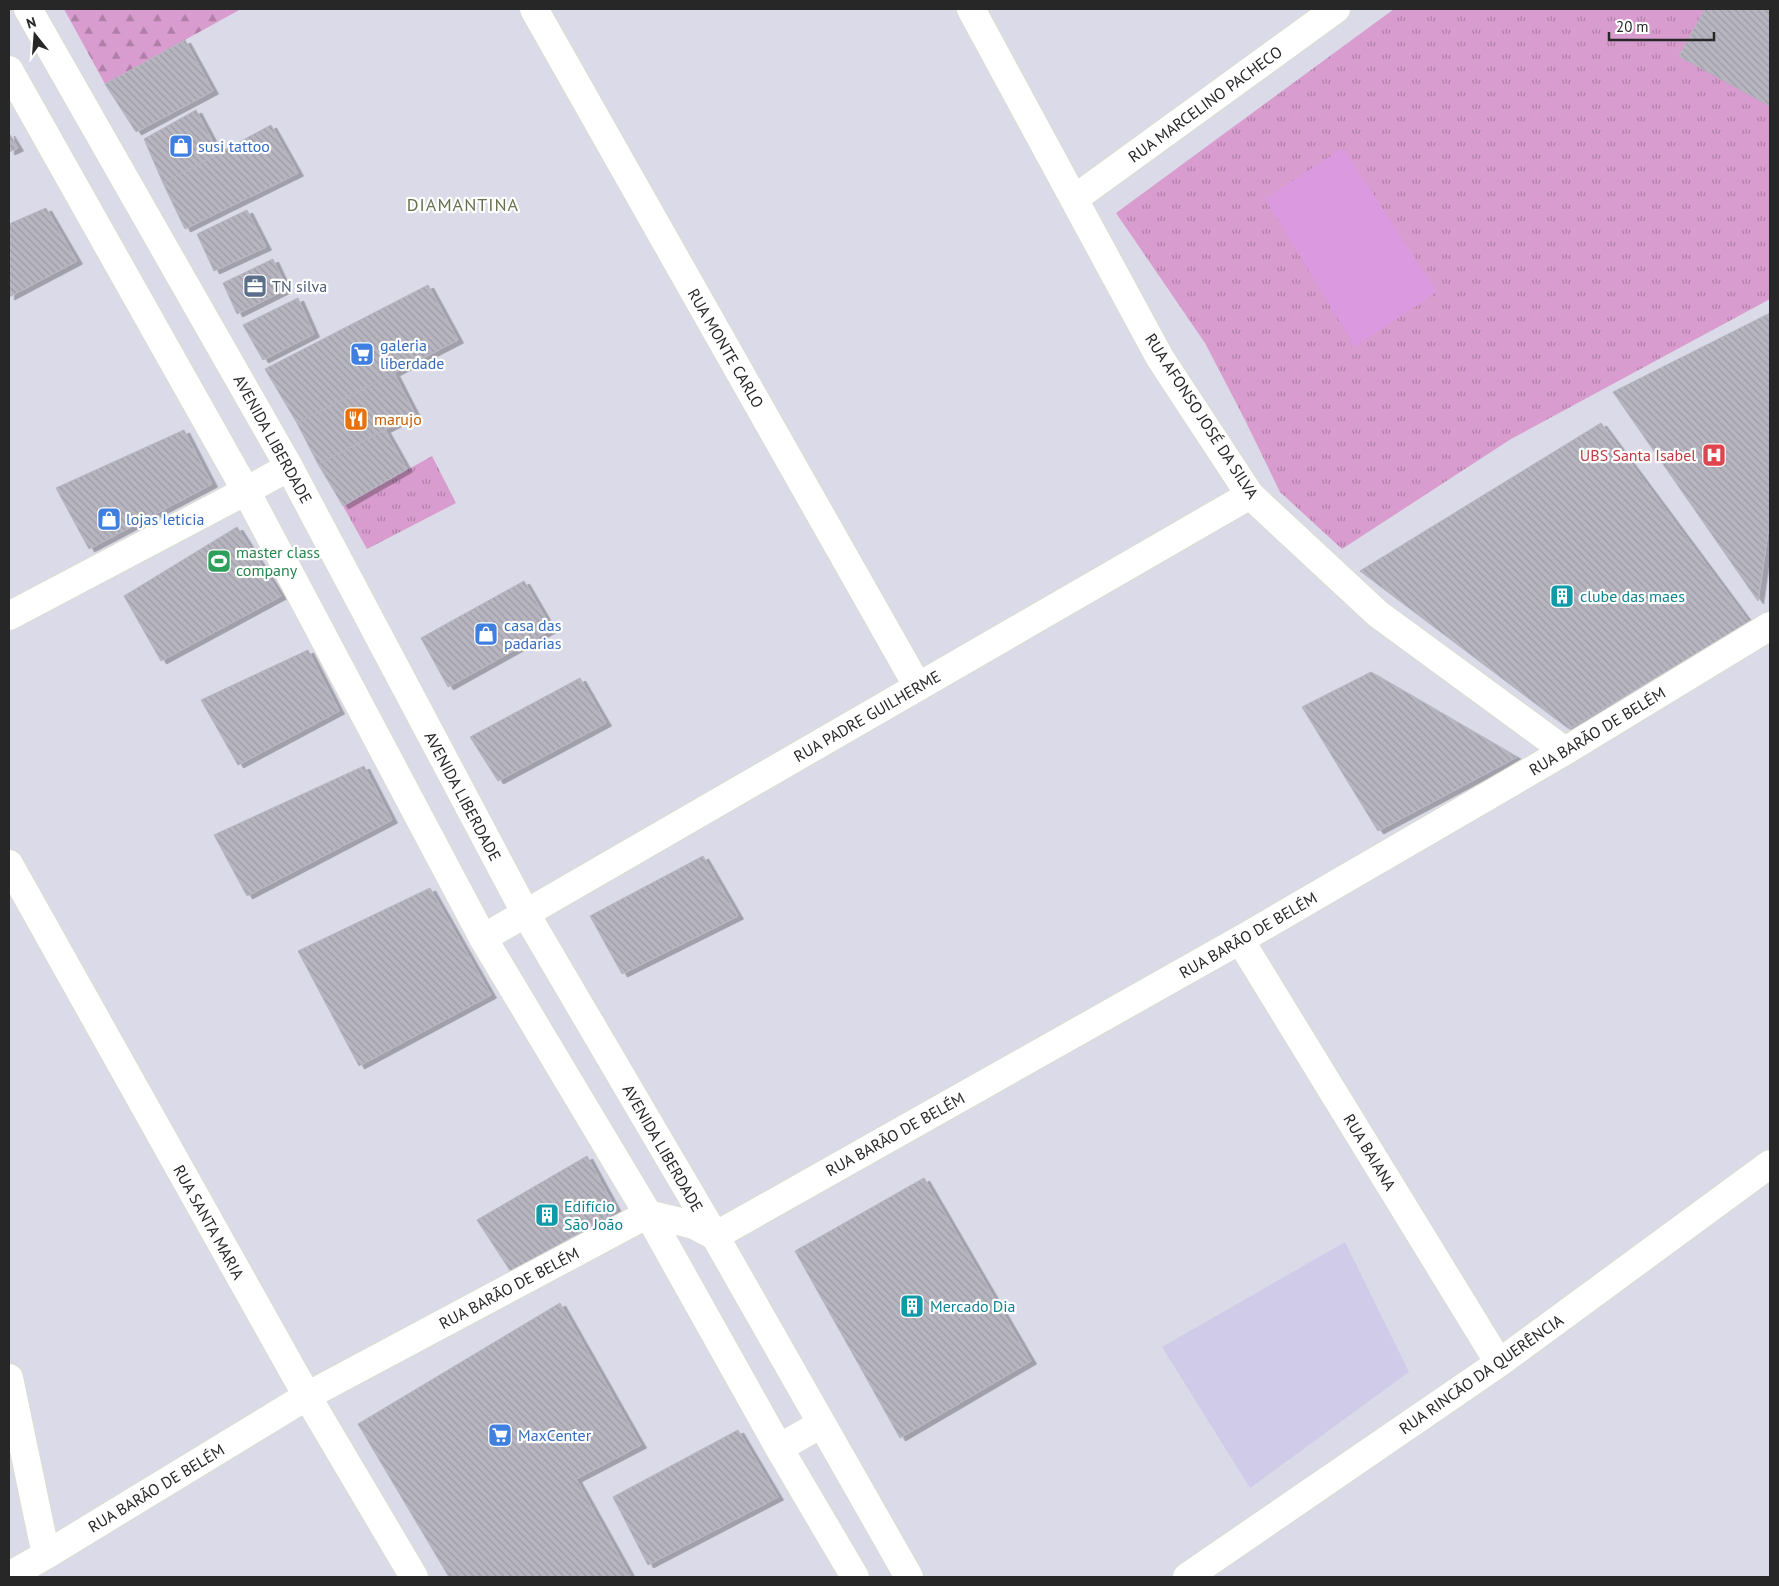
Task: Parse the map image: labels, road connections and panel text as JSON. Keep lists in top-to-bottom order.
{
  "streets": {
    "street": [
      "RUA MARCELINO PACHECO",
      "RUA MONTE CARLO",
      "RUA AFONSO JOSÉ DA SILVA",
      "AVENIDA LIBERDADE",
      "RUA PADRE GUILHERME",
      "RUA BARÃO DE BELÉM",
      "RUA BAIANA",
      "RUA SANTA MARIA",
      "RUA RINCÃO DA QUERÊNCIA"
    ]
  },
  "crossings": [
    ["RUA MARCELINO PACHECO", "RUA AFONSO JOSÉ DA SILVA"],
    ["RUA MONTE CARLO", "RUA PADRE GUILHERME"],
    ["RUA AFONSO JOSÉ DA SILVA", "RUA PADRE GUILHERME"],
    ["RUA AFONSO JOSÉ DA SILVA", "RUA BARÃO DE BELÉM"],
    ["AVENIDA LIBERDADE", "RUA PADRE GUILHERME"],
    ["AVENIDA LIBERDADE", "RUA BARÃO DE BELÉM"],
    ["RUA BARÃO DE BELÉM", "RUA BAIANA"],
    ["RUA BARÃO DE BELÉM", "RUA SANTA MARIA"],
    ["RUA BAIANA", "RUA RINCÃO DA QUERÊNCIA"]
  ],
  "districts": ["DIAMANTINA"],
  "places": {
    "shop": ["susi tattoo", "lojas leticia", "casa das padarias"],
    "office": ["TN silva"],
    "supermarket": ["galeria liberdade", "MaxCenter"],
    "restaurant": ["marujo"],
    "hospital": ["UBS Santa Isabel"],
    "sports": ["master class company"],
    "building": ["clube das maes", "Edifício São João", "Mercado Dia"]
  },
  "scale_bar": "20 m",
  "north": "top"
}
